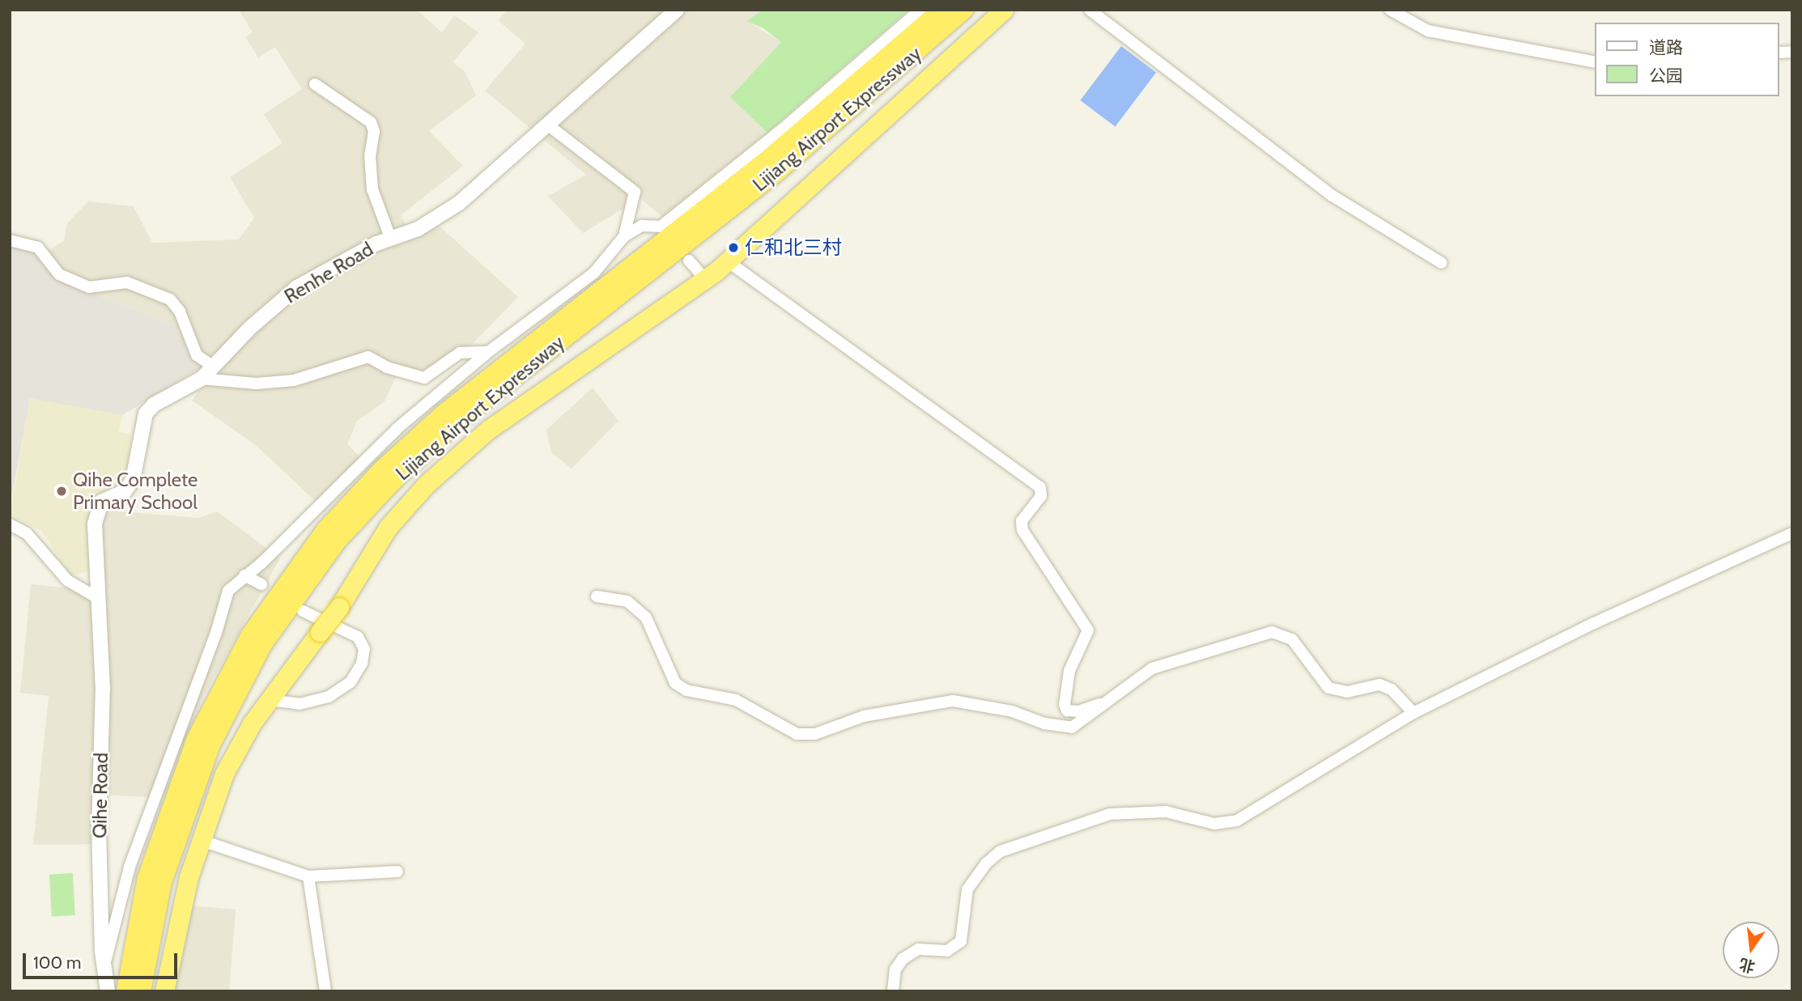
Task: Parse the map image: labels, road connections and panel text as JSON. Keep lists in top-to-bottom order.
{
  "streets": {
    "highway": ["Lijiang Airport Expressway"],
    "street": ["Renhe Road", "Qihe Road"]
  },
  "crossings": [
    ["Renhe Road", "Qihe Road"]
  ],
  "places": ["仁和北三村", "Qihe Complete Primary School"],
  "legend": ["道路", "公园"],
  "scale_bar": "100 m",
  "north": "bottom"
}
